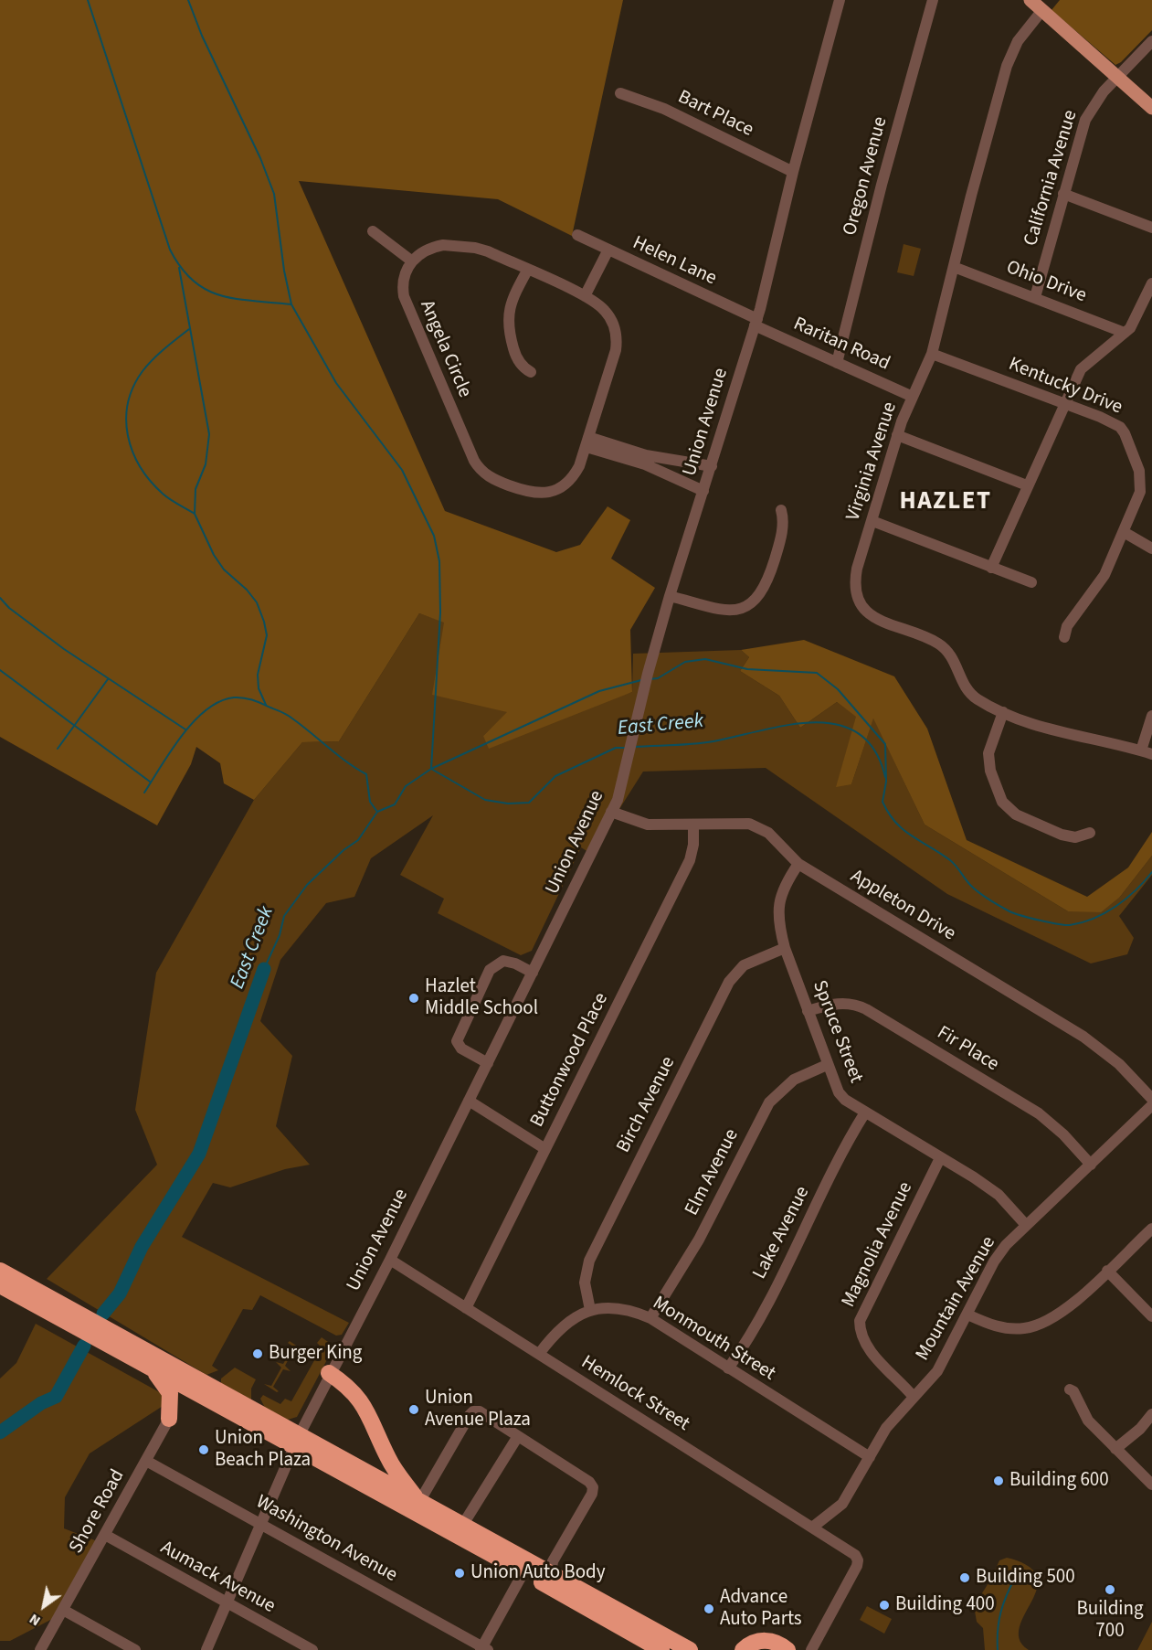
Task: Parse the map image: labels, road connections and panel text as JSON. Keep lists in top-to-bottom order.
{
  "streets": {
    "street": [
      "Bart Place",
      "Oregon Avenue",
      "California Avenue",
      "Helen Lane",
      "Ohio Drive",
      "Raritan Road",
      "Angela Circle",
      "Kentucky Drive",
      "Union Avenue",
      "Virginia Avenue",
      "Appleton Drive",
      "Spruce Street",
      "Fir Place",
      "Buttonwood Place",
      "Birch Avenue",
      "Elm Avenue",
      "Lake Avenue",
      "Magnolia Avenue",
      "Mountain Avenue",
      "Monmouth Street",
      "Hemlock Street",
      "Shore Road",
      "Washington Avenue",
      "Aumack Avenue"
    ]
  },
  "crossings": [
    ["Bart Place", "Union Avenue"],
    ["Oregon Avenue", "Raritan Road"],
    ["California Avenue", "Ohio Drive"],
    ["Helen Lane", "Raritan Road"],
    ["Helen Lane", "Union Avenue"],
    ["Ohio Drive", "Virginia Avenue"],
    ["Raritan Road", "Union Avenue"],
    ["Raritan Road", "Virginia Avenue"],
    ["Kentucky Drive", "Virginia Avenue"],
    ["Union Avenue", "Appleton Drive"],
    ["Union Avenue", "Hemlock Street"],
    ["Union Avenue", "Washington Avenue"],
    ["Union Avenue", "Aumack Avenue"],
    ["Appleton Drive", "Spruce Street"],
    ["Appleton Drive", "Buttonwood Place"],
    ["Spruce Street", "Fir Place"],
    ["Spruce Street", "Birch Avenue"],
    ["Spruce Street", "Elm Avenue"],
    ["Spruce Street", "Lake Avenue"],
    ["Spruce Street", "Magnolia Avenue"],
    ["Spruce Street", "Mountain Avenue"],
    ["Fir Place", "Mountain Avenue"],
    ["Buttonwood Place", "Hemlock Street"],
    ["Birch Avenue", "Monmouth Street"],
    ["Elm Avenue", "Monmouth Street"],
    ["Lake Avenue", "Monmouth Street"],
    ["Magnolia Avenue", "Mountain Avenue"],
    ["Mountain Avenue", "Monmouth Street"],
    ["Mountain Avenue", "Hemlock Street"],
    ["Monmouth Street", "Hemlock Street"],
    ["Shore Road", "Washington Avenue"],
    ["Shore Road", "Aumack Avenue"]
  ],
  "districts": ["HAZLET"],
  "water": ["East Creek"],
  "places": [
    "Hazlet Middle School",
    "Burger King",
    "Union Avenue Plaza",
    "Union Beach Plaza",
    "Building 600",
    "Union Auto Body",
    "Building 500",
    "Building 700",
    "Building 400",
    "Advance Auto Parts"
  ],
  "north": "bottom left"
}
